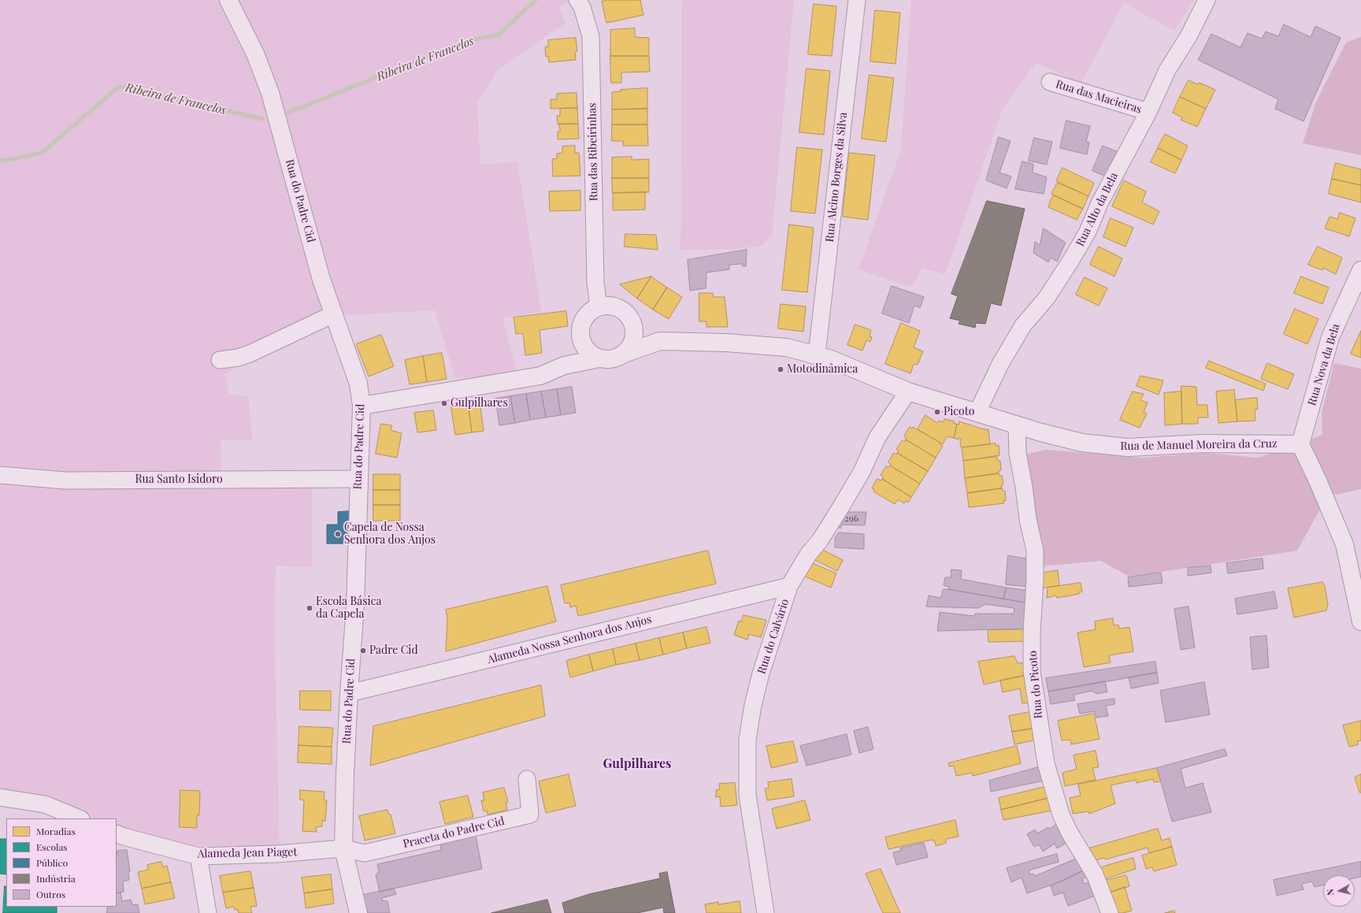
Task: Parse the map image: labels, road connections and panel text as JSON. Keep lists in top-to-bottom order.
{
  "streets": {
    "street": [
      "Rua das Macieiras",
      "Rua das Ribeirinhas",
      "Rua Alcino Borges da Silva",
      "Rua do Padre Cid",
      "Rua Alto da Bela",
      "Rua Nova da Bela",
      "Rua de Manuel Moreira da Cruz",
      "Rua Santo Isidoro",
      "Rua do Calvário",
      "Alameda Nossa Senhora dos Anjos",
      "Rua do Picoto",
      "Praceta do Padre Cid",
      "Alameda Jean Piaget"
    ]
  },
  "crossings": [
    ["Rua das Macieiras", "Rua Alto da Bela"],
    ["Rua das Ribeirinhas", "Rua de Manuel Moreira da Cruz"],
    ["Rua Alcino Borges da Silva", "Rua de Manuel Moreira da Cruz"],
    ["Rua do Padre Cid", "Rua Santo Isidoro"],
    ["Rua do Padre Cid", "Alameda Nossa Senhora dos Anjos"],
    ["Rua do Padre Cid", "Praceta do Padre Cid"],
    ["Rua do Padre Cid", "Alameda Jean Piaget"],
    ["Rua Alto da Bela", "Rua de Manuel Moreira da Cruz"],
    ["Rua Nova da Bela", "Rua de Manuel Moreira da Cruz"],
    ["Rua de Manuel Moreira da Cruz", "Rua do Calvário"],
    ["Rua de Manuel Moreira da Cruz", "Rua do Picoto"],
    ["Rua do Calvário", "Alameda Nossa Senhora dos Anjos"],
    ["Praceta do Padre Cid", "Alameda Jean Piaget"]
  ],
  "districts": ["Gulpilhares"],
  "water": ["Ribeira de Francelos"],
  "places": [
    "Motodinâmica",
    "Gulpilhares",
    "Picoto",
    "Capela de Nossa Senhora dos Anjos",
    "Escola Básica da Capela",
    "Padre Cid"
  ],
  "house_numbers": ["296"],
  "legend": [
    "Moradias",
    "Escolas",
    "Público",
    "Indústria",
    "Outros"
  ],
  "north": "left"
}
